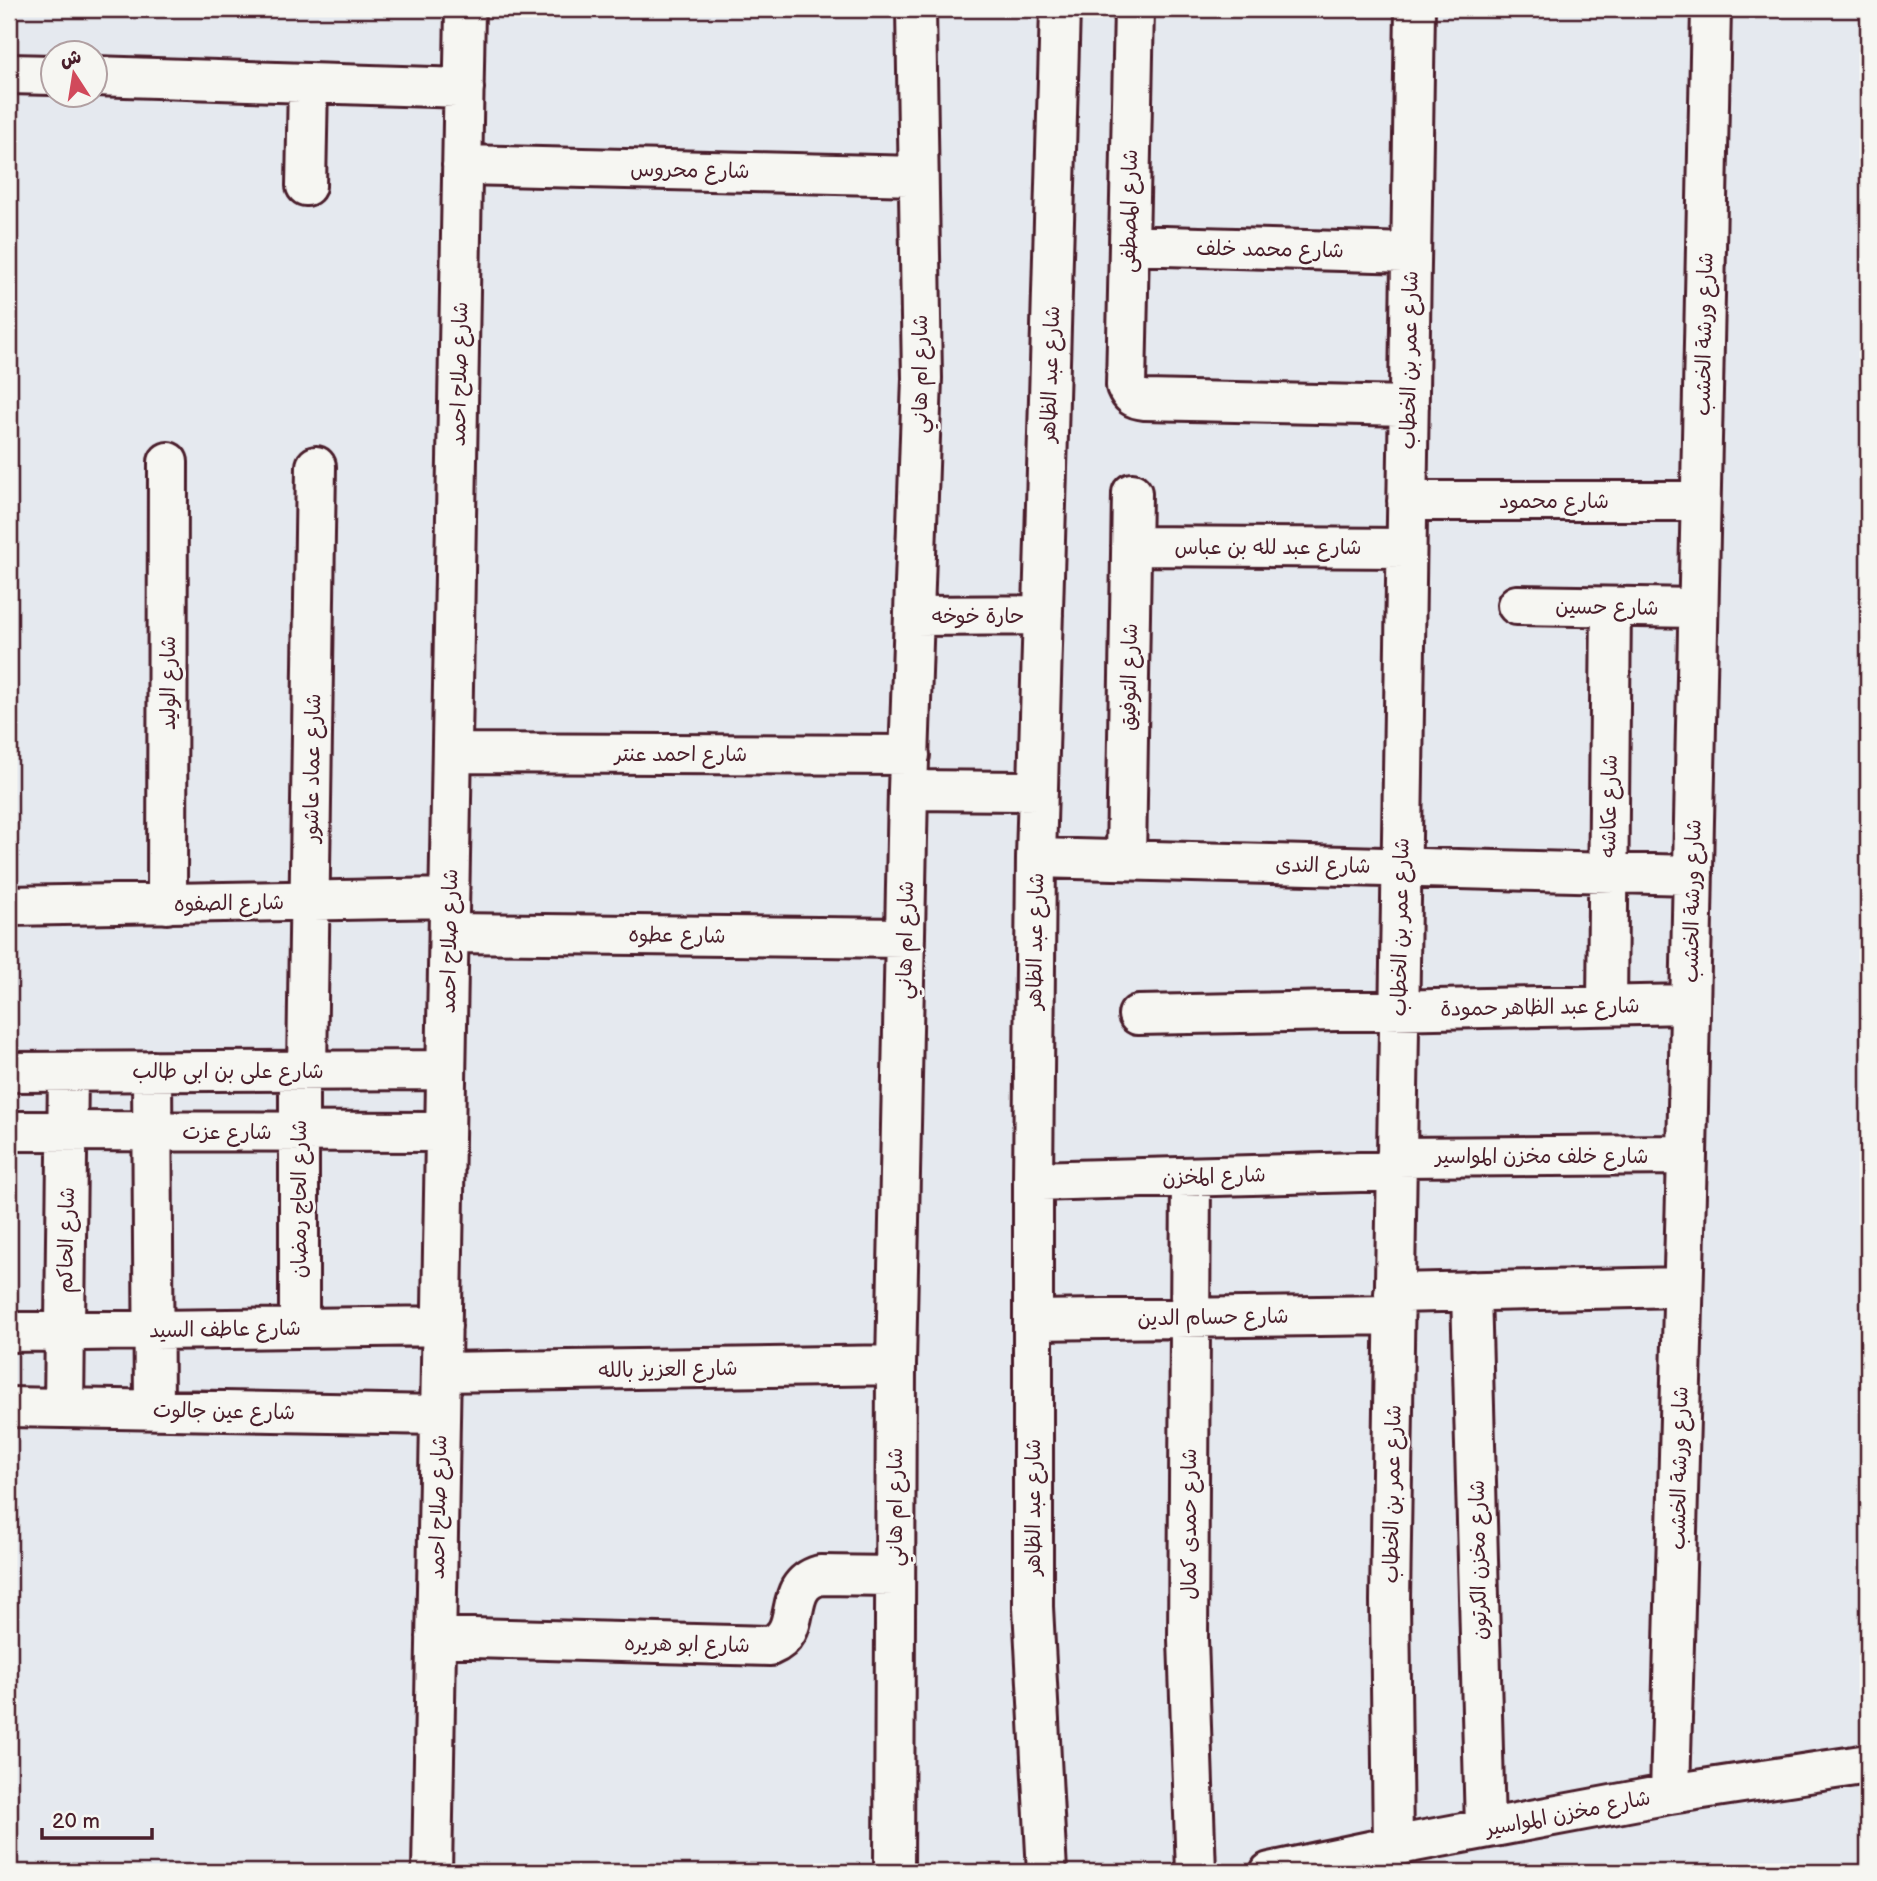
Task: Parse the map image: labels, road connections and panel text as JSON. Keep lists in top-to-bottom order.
{
  "streets": {
    "street": [
      "شارع محروس",
      "شارع المصطفى",
      "شارع محمد خلف",
      "شارع ورشة الخشب",
      "شارع عمر بن الخطاب",
      "شارع صلاح احمد",
      "شارع ام هاني",
      "شارع عبد الظاهر",
      "شارع محمود",
      "شارع عبد لله بن عباس",
      "شارع حسين",
      "حارة خوخه",
      "شارع التوفيق",
      "شارع الوليد",
      "شارع احمد عنتر",
      "شارع عماد عاشور",
      "شارع عكاشه",
      "شارع الندى",
      "شارع الصفوه",
      "شارع عطوه",
      "شارع عبد الظاهر حمودة",
      "شارع على بن ابى طالب",
      "شارع عزت",
      "شارع خلف مخزن المواسير",
      "شارع المخزن",
      "شارع الحاج رمضان",
      "شارع الحاكم",
      "شارع حسام الدين",
      "شارع عاطف السيد",
      "شارع العزيز بالله",
      "شارع عين جالوت",
      "شارع حمدى كمال",
      "شارع مخزن الكرتون",
      "شارع ابو هريره",
      "شارع مخزن المواسير"
    ]
  },
  "crossings": [
    ["شارع محروس", "شارع صلاح احمد"],
    ["شارع محروس", "شارع ام هاني"],
    ["شارع المصطفى", "شارع محمد خلف"],
    ["شارع المصطفى", "شارع عمر بن الخطاب"],
    ["شارع محمد خلف", "شارع عمر بن الخطاب"],
    ["شارع ورشة الخشب", "شارع محمود"],
    ["شارع ورشة الخشب", "شارع حسين"],
    ["شارع ورشة الخشب", "شارع الندى"],
    ["شارع ورشة الخشب", "شارع عبد الظاهر حمودة"],
    ["شارع ورشة الخشب", "شارع خلف مخزن المواسير"],
    ["شارع ورشة الخشب", "شارع حسام الدين"],
    ["شارع ورشة الخشب", "شارع مخزن المواسير"],
    ["شارع عمر بن الخطاب", "شارع محمود"],
    ["شارع عمر بن الخطاب", "شارع عبد لله بن عباس"],
    ["شارع عمر بن الخطاب", "شارع الندى"],
    ["شارع عمر بن الخطاب", "شارع عبد الظاهر حمودة"],
    ["شارع عمر بن الخطاب", "شارع خلف مخزن المواسير"],
    ["شارع عمر بن الخطاب", "شارع المخزن"],
    ["شارع عمر بن الخطاب", "شارع حسام الدين"],
    ["شارع عمر بن الخطاب", "شارع مخزن المواسير"],
    ["شارع صلاح احمد", "شارع احمد عنتر"],
    ["شارع صلاح احمد", "شارع الصفوه"],
    ["شارع صلاح احمد", "شارع عطوه"],
    ["شارع صلاح احمد", "شارع على بن ابى طالب"],
    ["شارع صلاح احمد", "شارع عزت"],
    ["شارع صلاح احمد", "شارع عاطف السيد"],
    ["شارع صلاح احمد", "شارع العزيز بالله"],
    ["شارع صلاح احمد", "شارع عين جالوت"],
    ["شارع صلاح احمد", "شارع ابو هريره"],
    ["شارع ام هاني", "حارة خوخه"],
    ["شارع ام هاني", "شارع احمد عنتر"],
    ["شارع ام هاني", "شارع عطوه"],
    ["شارع ام هاني", "شارع العزيز بالله"],
    ["شارع ام هاني", "شارع ابو هريره"],
    ["شارع عبد الظاهر", "حارة خوخه"],
    ["شارع عبد الظاهر", "شارع احمد عنتر"],
    ["شارع عبد الظاهر", "شارع الندى"],
    ["شارع عبد الظاهر", "شارع المخزن"],
    ["شارع عبد الظاهر", "شارع حسام الدين"],
    ["شارع عبد لله بن عباس", "شارع التوفيق"],
    ["شارع حسين", "شارع عكاشه"],
    ["شارع التوفيق", "شارع الندى"],
    ["شارع الوليد", "شارع الصفوه"],
    ["شارع عماد عاشور", "شارع الصفوه"],
    ["شارع عماد عاشور", "شارع على بن ابى طالب"],
    ["شارع عماد عاشور", "شارع الحاج رمضان"],
    ["شارع عكاشه", "شارع الندى"],
    ["شارع عكاشه", "شارع عبد الظاهر حمودة"],
    ["شارع الصفوه", "شارع عطوه"],
    ["شارع على بن ابى طالب", "شارع الحاج رمضان"],
    ["شارع على بن ابى طالب", "شارع الحاكم"],
    ["شارع عزت", "شارع الحاج رمضان"],
    ["شارع عزت", "شارع الحاكم"],
    ["شارع خلف مخزن المواسير", "شارع المخزن"],
    ["شارع المخزن", "شارع حمدى كمال"],
    ["شارع الحاج رمضان", "شارع عاطف السيد"],
    ["شارع الحاكم", "شارع عاطف السيد"],
    ["شارع الحاكم", "شارع عين جالوت"],
    ["شارع حسام الدين", "شارع حمدى كمال"],
    ["شارع حسام الدين", "شارع مخزن الكرتون"],
    ["شارع مخزن الكرتون", "شارع مخزن المواسير"]
  ],
  "scale_bar": "20 m",
  "north": "top"
}
